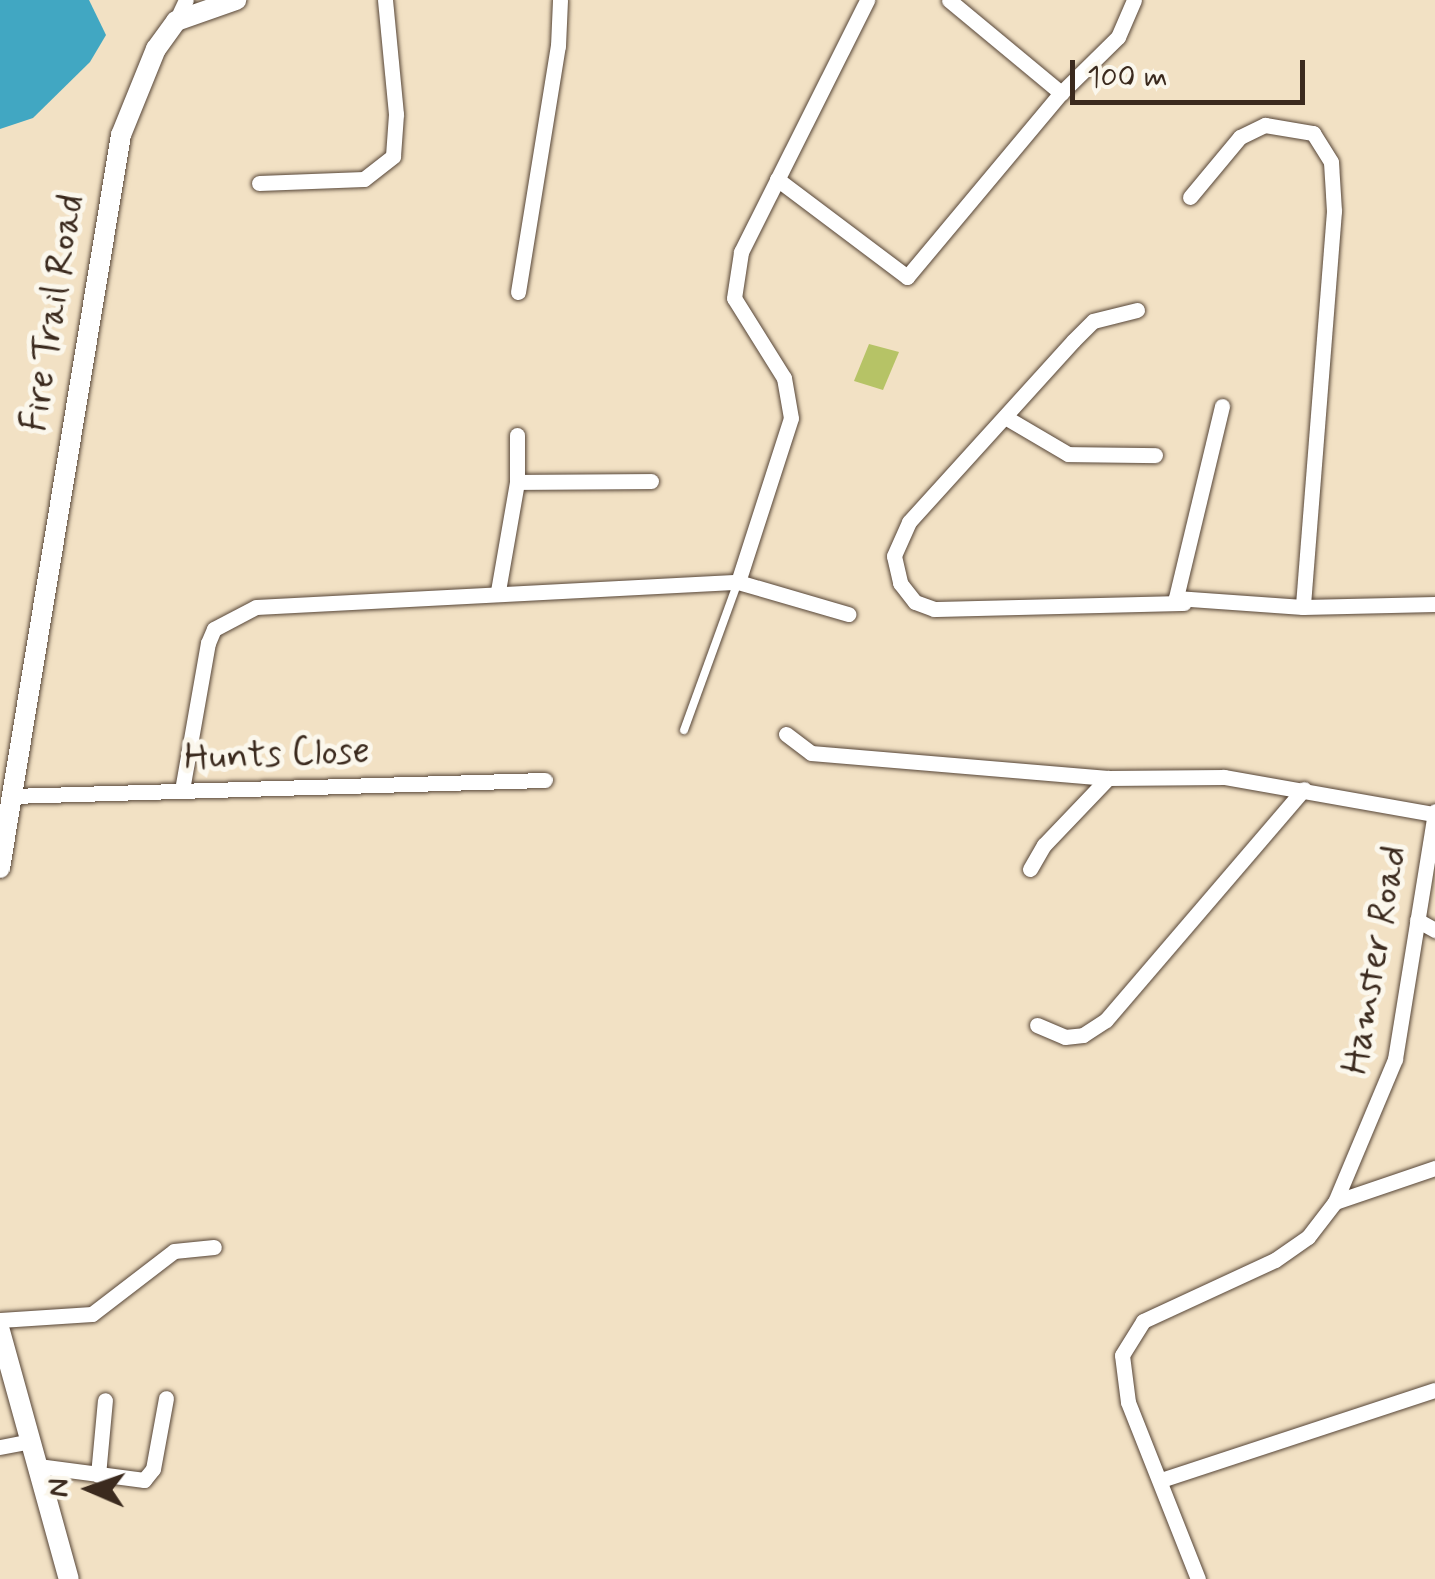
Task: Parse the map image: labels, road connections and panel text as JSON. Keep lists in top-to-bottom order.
{
  "streets": {
    "street": ["Fire Trail Road", "Hunts Close", "Hamster Road"]
  },
  "crossings": [
    ["Fire Trail Road", "Hunts Close"]
  ],
  "scale_bar": "100 m",
  "north": "left"
}
